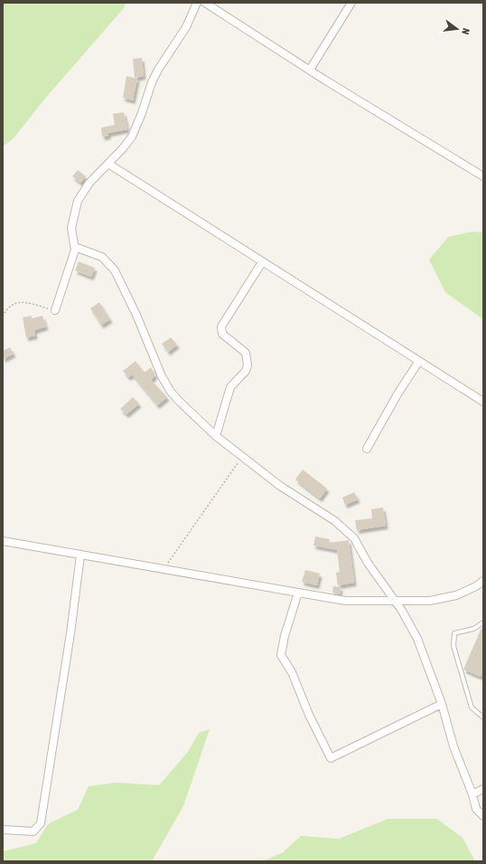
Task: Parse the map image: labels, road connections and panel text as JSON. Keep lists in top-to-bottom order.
{
  "north": "right"
}
